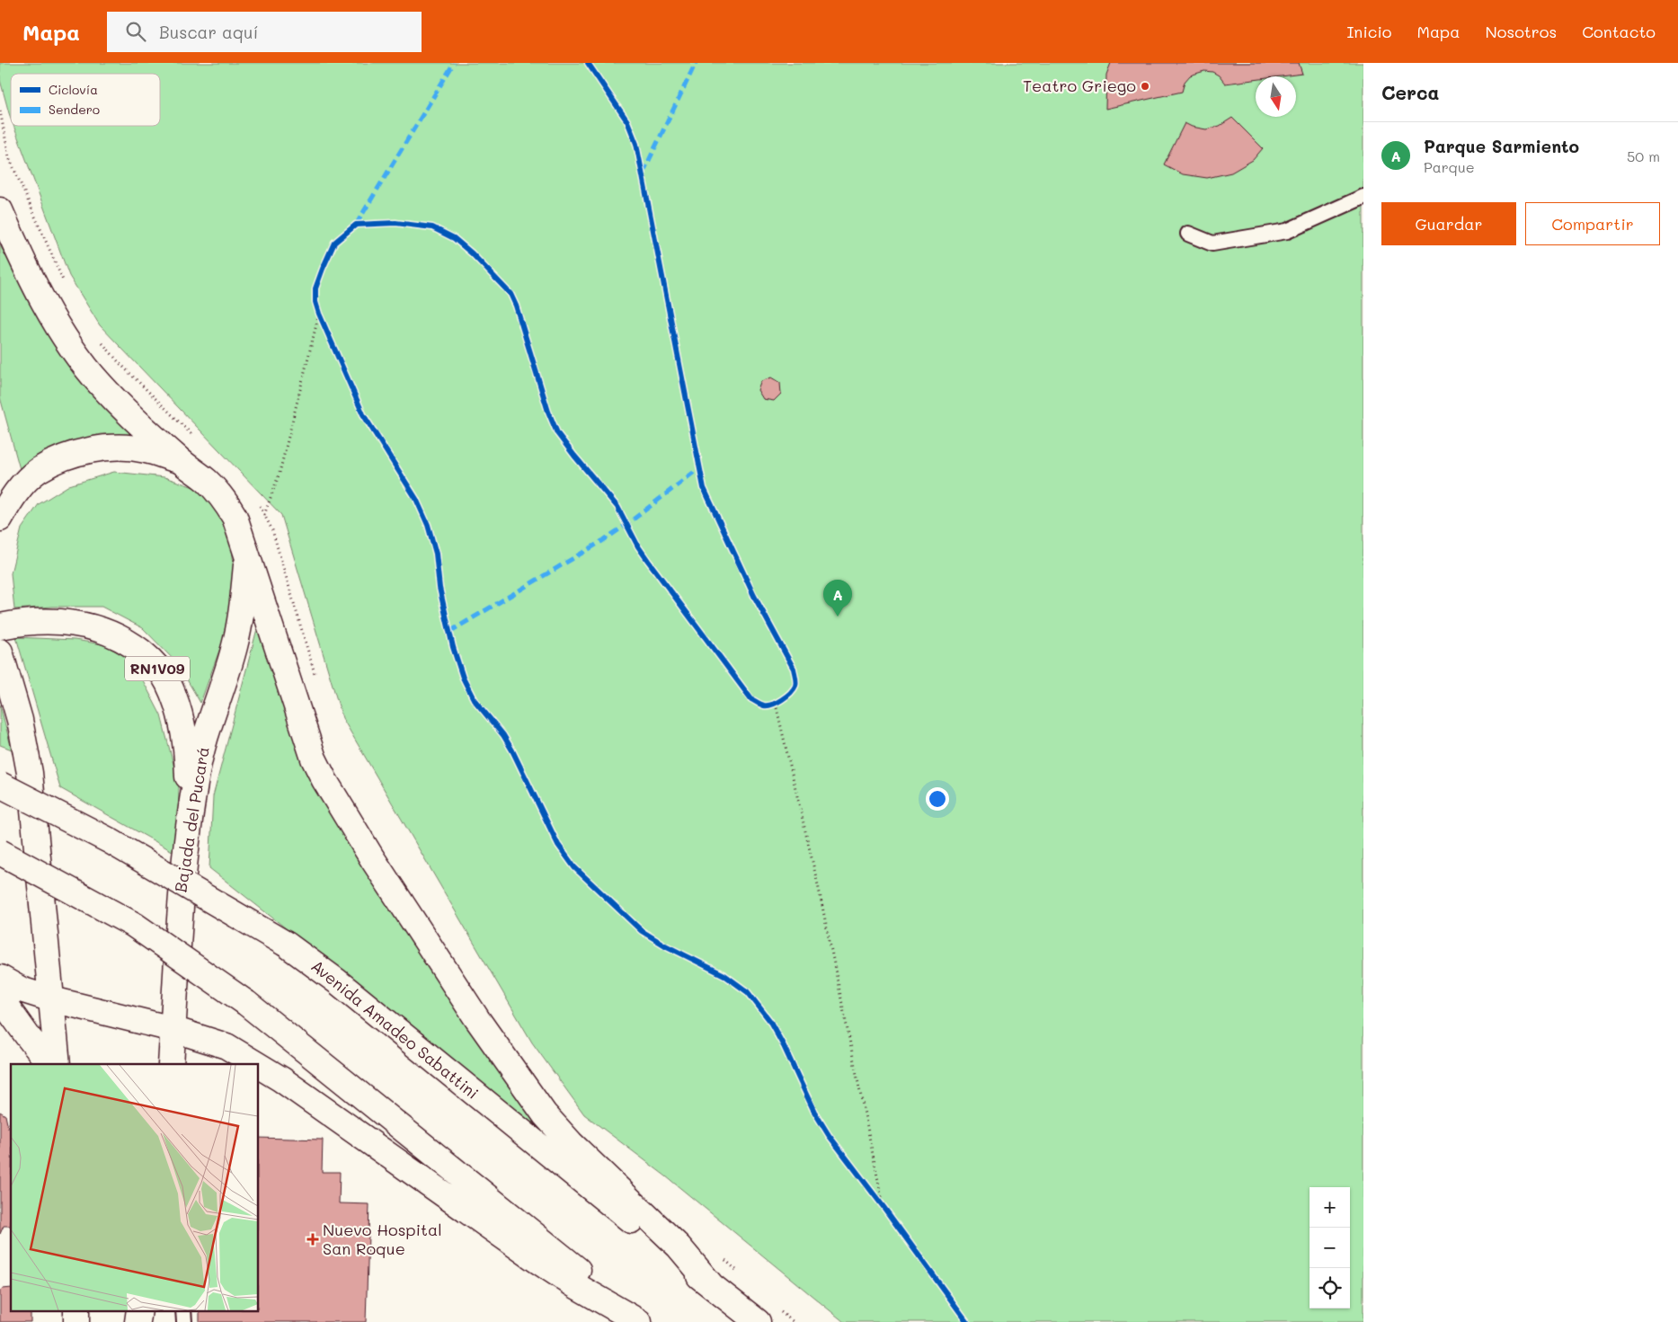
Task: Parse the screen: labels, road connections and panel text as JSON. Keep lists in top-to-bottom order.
{
  "streets": {
    "main road": ["RN1V09", "Bajada del Pucará", "Avenida Amadeo Sabattini"]
  },
  "crossings": [
    ["RN1V09", "Bajada del Pucará"]
  ],
  "places": {
    "other": ["Teatro Griego"],
    "health": ["Nuevo Hospital San Roque"]
  },
  "legend": ["Ciclovía", "Sendero"],
  "north": "bottom",
  "page": {
    "header": "Mapa",
    "search": "Buscar aquí",
    "nav": [
      "Inicio",
      "Mapa",
      "Nosotros",
      "Contacto"
    ],
    "heading": "Cerca",
    "list": [
      {
        "mark": "A",
        "name": "Parque Sarmiento",
        "note": "Parque",
        "value": "50 m"
      }
    ],
    "buttons": ["Guardar", "Compartir"],
    "pins": "A",
    "map_buttons": ["+", "−"]
  }
}
